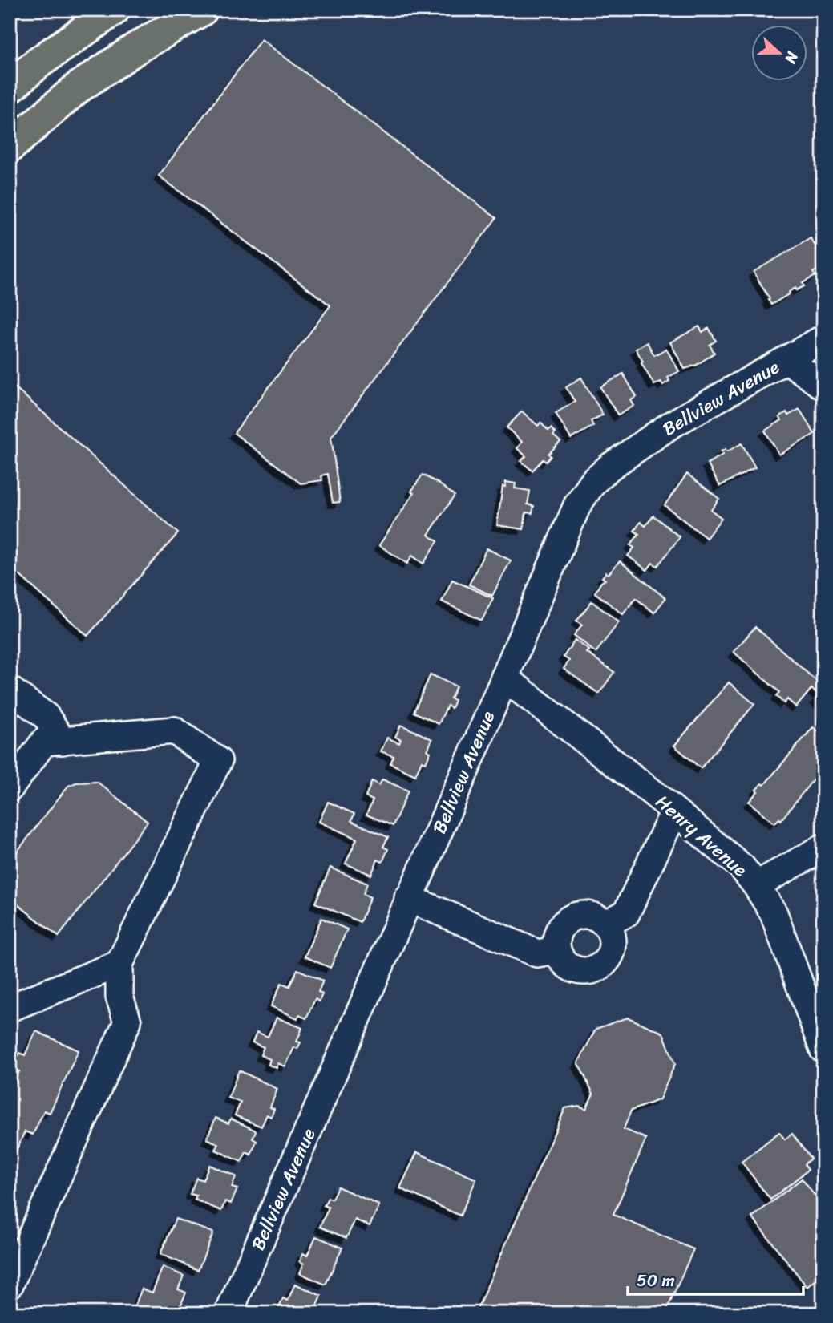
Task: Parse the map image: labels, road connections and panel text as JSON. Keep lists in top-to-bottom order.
{
  "streets": {
    "street": ["Bellview Avenue", "Henry Avenue"]
  },
  "crossings": [
    ["Bellview Avenue", "Henry Avenue"]
  ],
  "scale_bar": "50 m",
  "north": "right"
}
